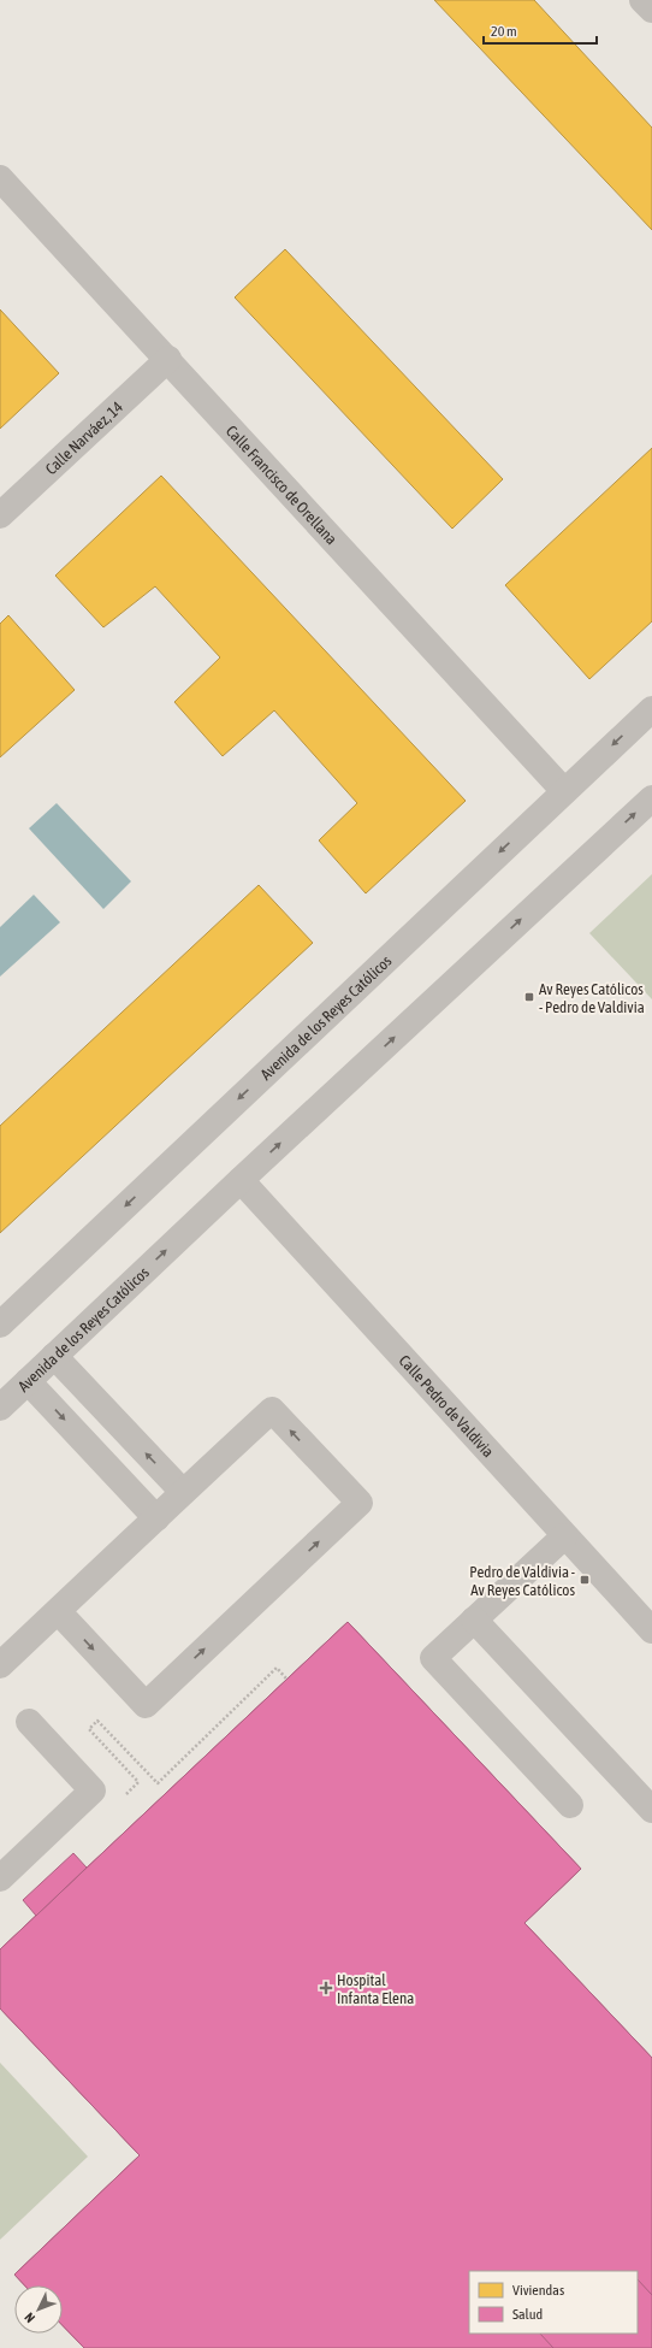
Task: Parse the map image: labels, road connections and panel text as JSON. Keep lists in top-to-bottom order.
{
  "streets": {
    "street": [
      "Calle Narváez, 14",
      "Calle Francisco de Orellana",
      "Avenida de los Reyes Católicos",
      "Calle Pedro de Valdivia"
    ]
  },
  "crossings": [
    ["Calle Narváez, 14", "Calle Francisco de Orellana"],
    ["Calle Francisco de Orellana", "Avenida de los Reyes Católicos"],
    ["Avenida de los Reyes Católicos", "Calle Pedro de Valdivia"]
  ],
  "places": {
    "transit": ["Av Reyes Católicos - Pedro de Valdivia", "Pedro de Valdivia - Av Reyes Católicos"],
    "health": ["Hospital Infanta Elena"]
  },
  "legend": ["Viviendas", "Salud"],
  "scale_bar": "20 m",
  "north": "bottom left"
}
